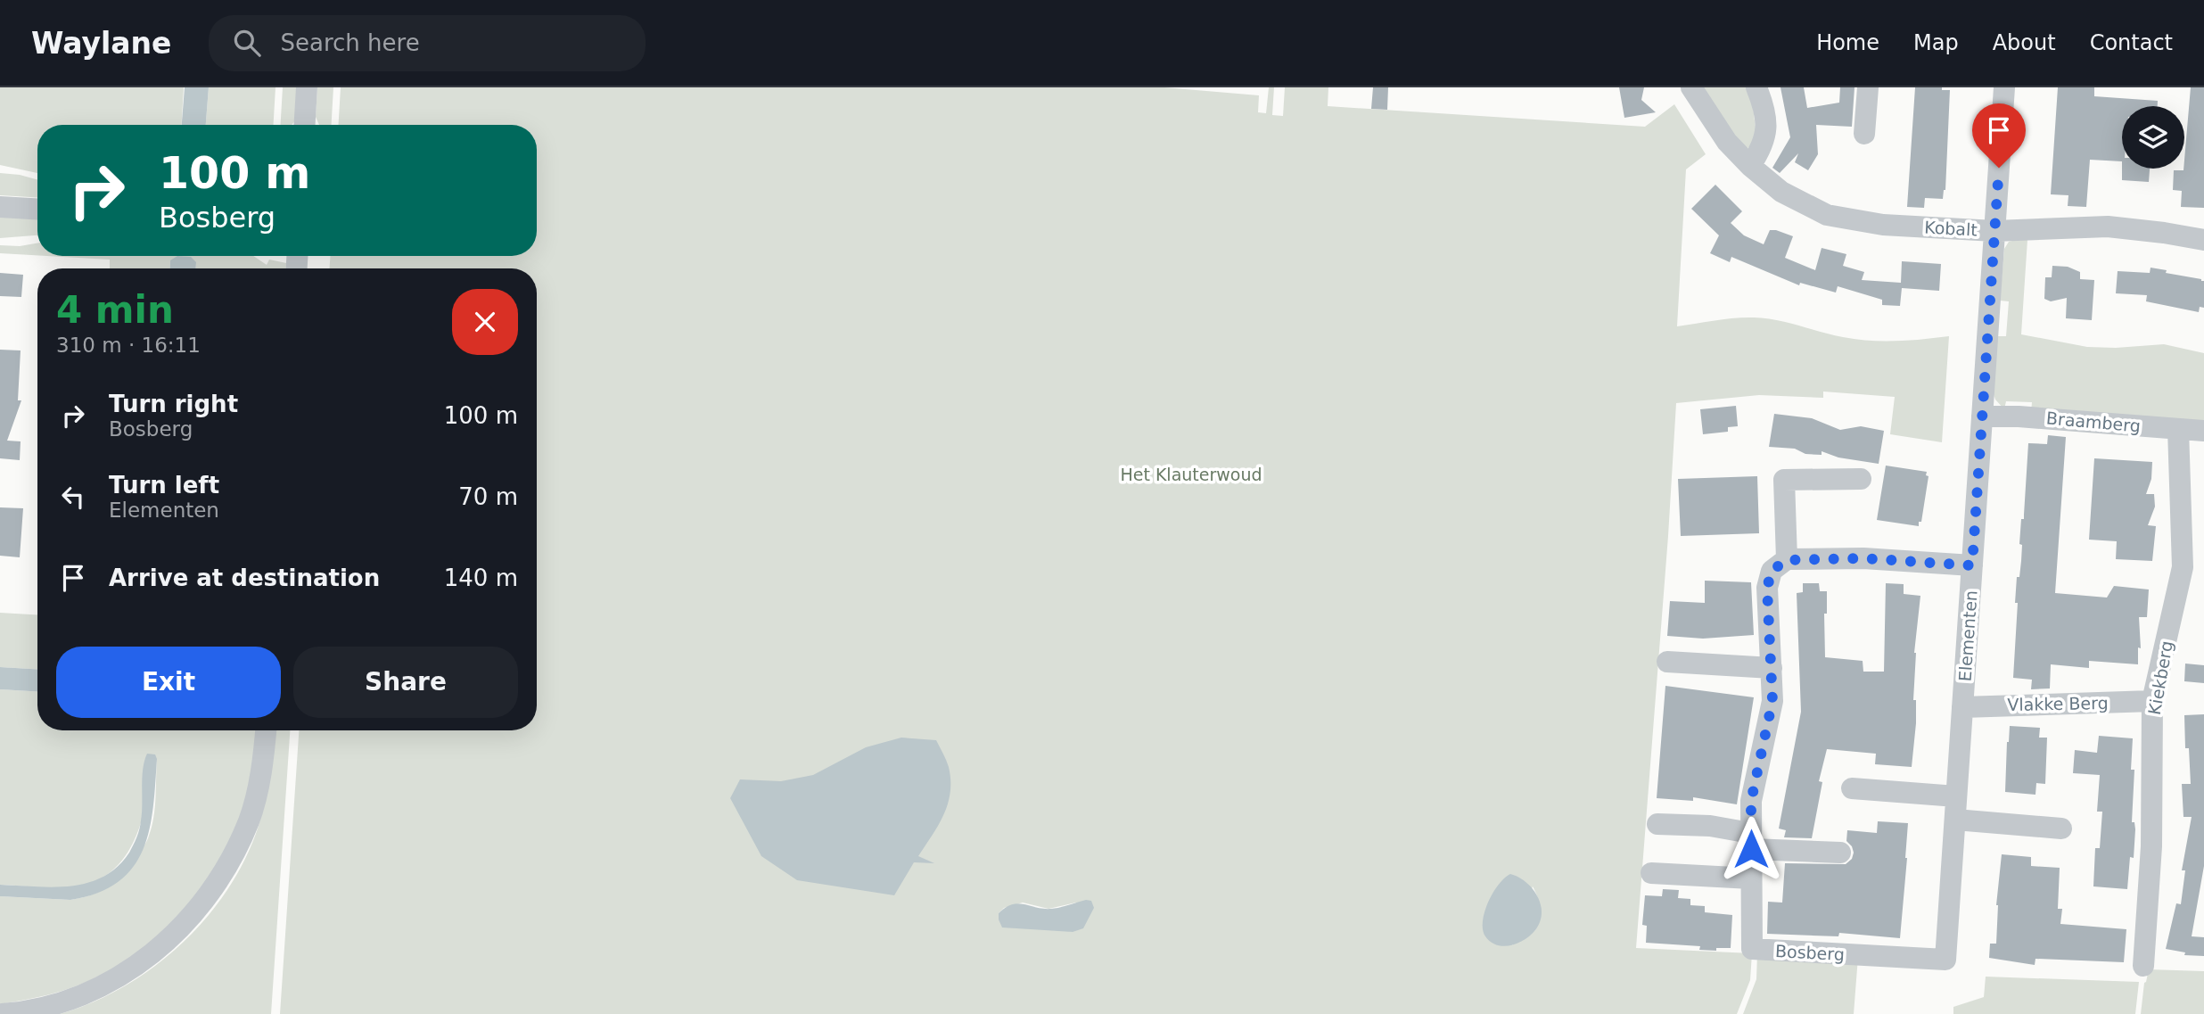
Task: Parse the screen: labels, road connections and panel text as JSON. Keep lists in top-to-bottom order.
{
  "streets": {
    "street": [
      "Kobalt",
      "Braamberg",
      "Elementen",
      "Kiekberg",
      "Vlakke Berg",
      "Bosberg"
    ]
  },
  "crossings": [
    ["Kobalt", "Elementen"],
    ["Braamberg", "Elementen"],
    ["Braamberg", "Kiekberg"],
    ["Elementen", "Vlakke Berg"],
    ["Elementen", "Bosberg"],
    ["Kiekberg", "Vlakke Berg"]
  ],
  "parks": ["Het Klauterwoud"],
  "page": {
    "header": "Waylane",
    "search": "Search here",
    "nav": [
      "Home",
      "Map",
      "About",
      "Contact"
    ],
    "turn": ["100 m", "Bosberg"],
    "heading": ["4 min", "310 m · 16:11"],
    "list": [
      {
        "name": "Turn right",
        "note": "Bosberg",
        "value": "100 m"
      },
      {
        "name": "Turn left",
        "note": "Elementen",
        "value": "70 m"
      },
      {
        "name": "Arrive at destination",
        "value": "140 m"
      }
    ],
    "buttons": ["Exit", "Share"]
  }
}
